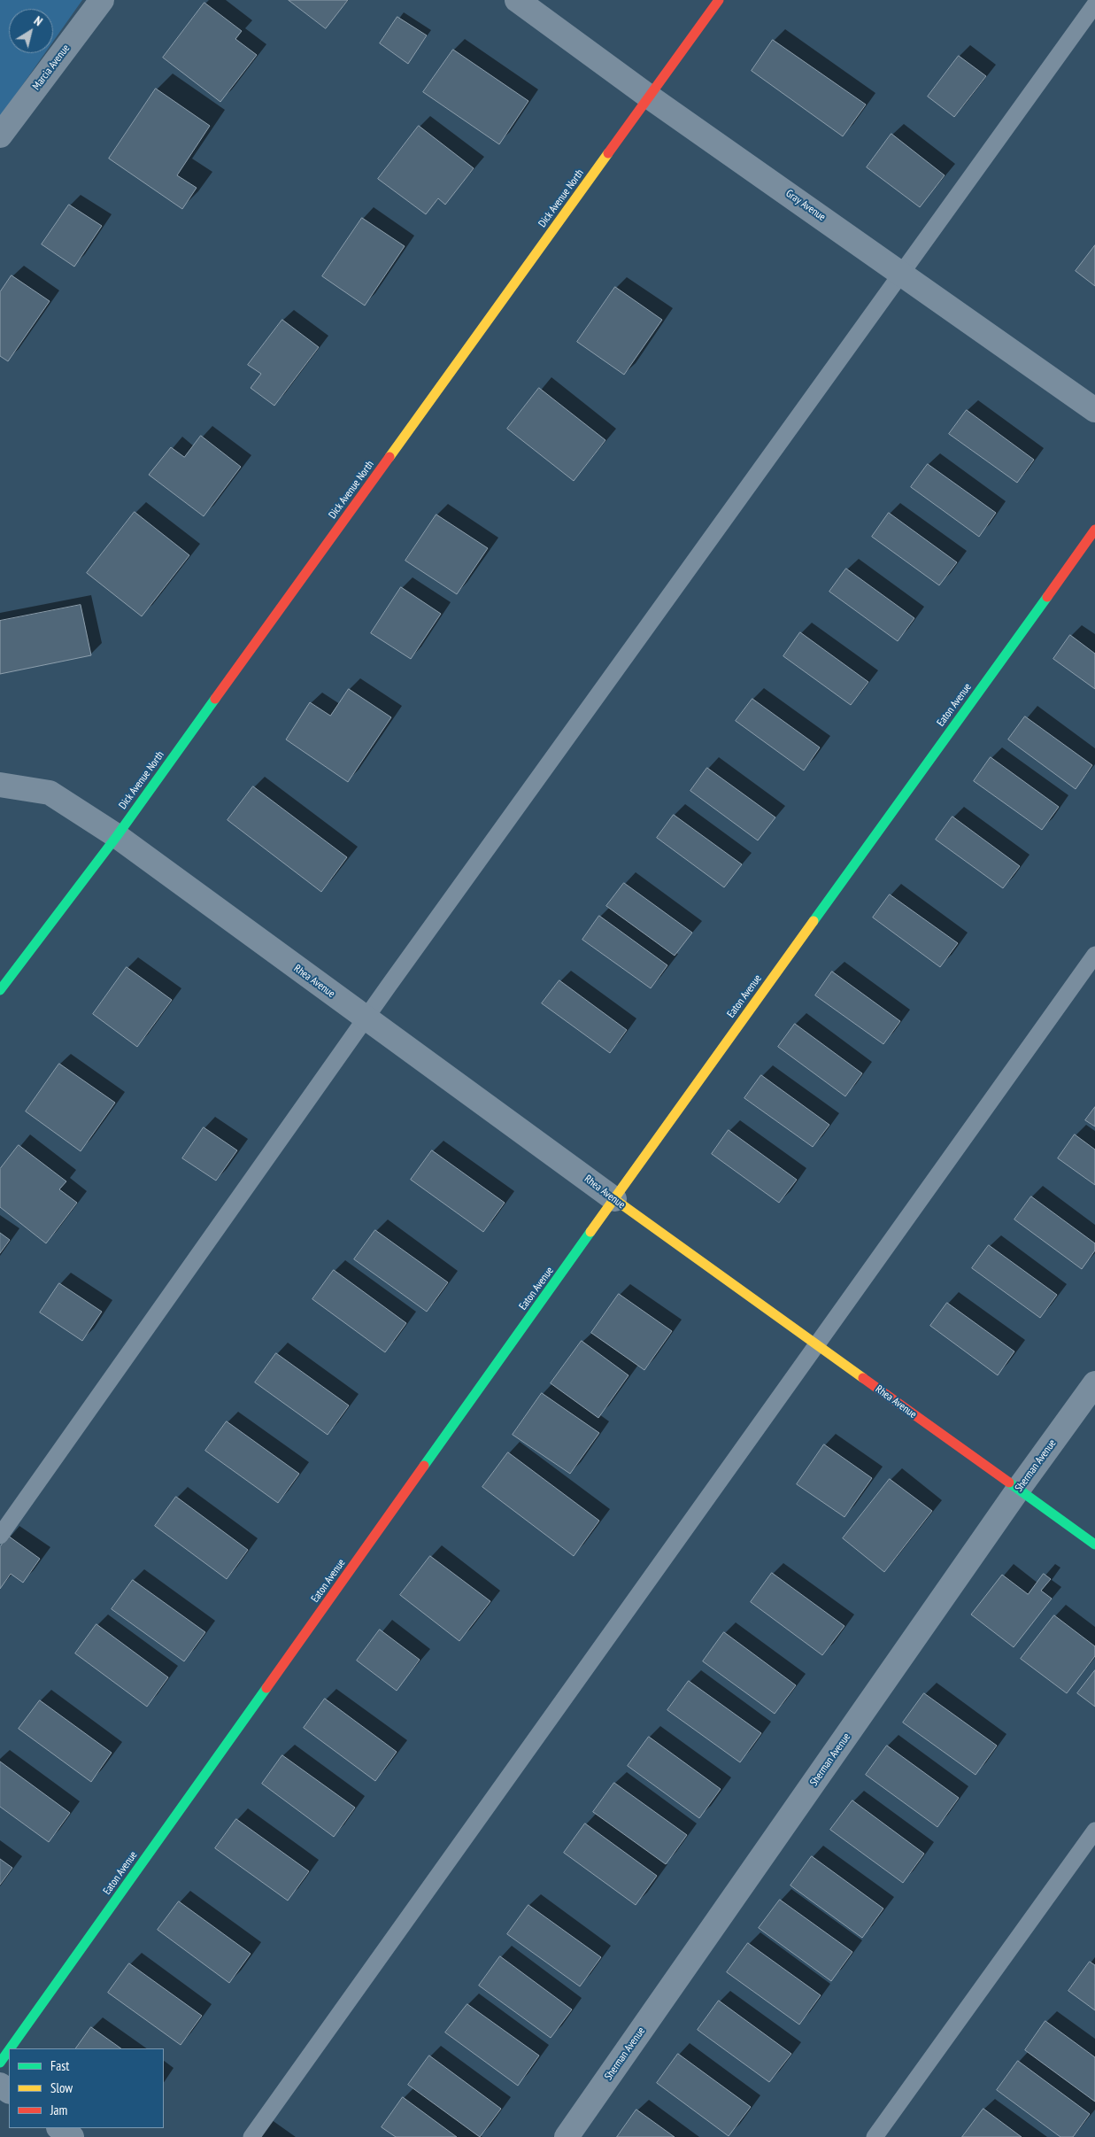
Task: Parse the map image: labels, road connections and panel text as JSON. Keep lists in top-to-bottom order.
{
  "streets": {
    "main road": ["Dick Avenue North", "Eaton Avenue", "Rhea Avenue"],
    "street": ["Marcia Avenue", "Gray Avenue", "Sherman Avenue"]
  },
  "crossings": [
    ["Dick Avenue North", "Gray Avenue"],
    ["Dick Avenue North", "Rhea Avenue"],
    ["Eaton Avenue", "Rhea Avenue"],
    ["Rhea Avenue", "Sherman Avenue"]
  ],
  "legend": ["Fast", "Slow", "Jam"],
  "north": "top right"
}
